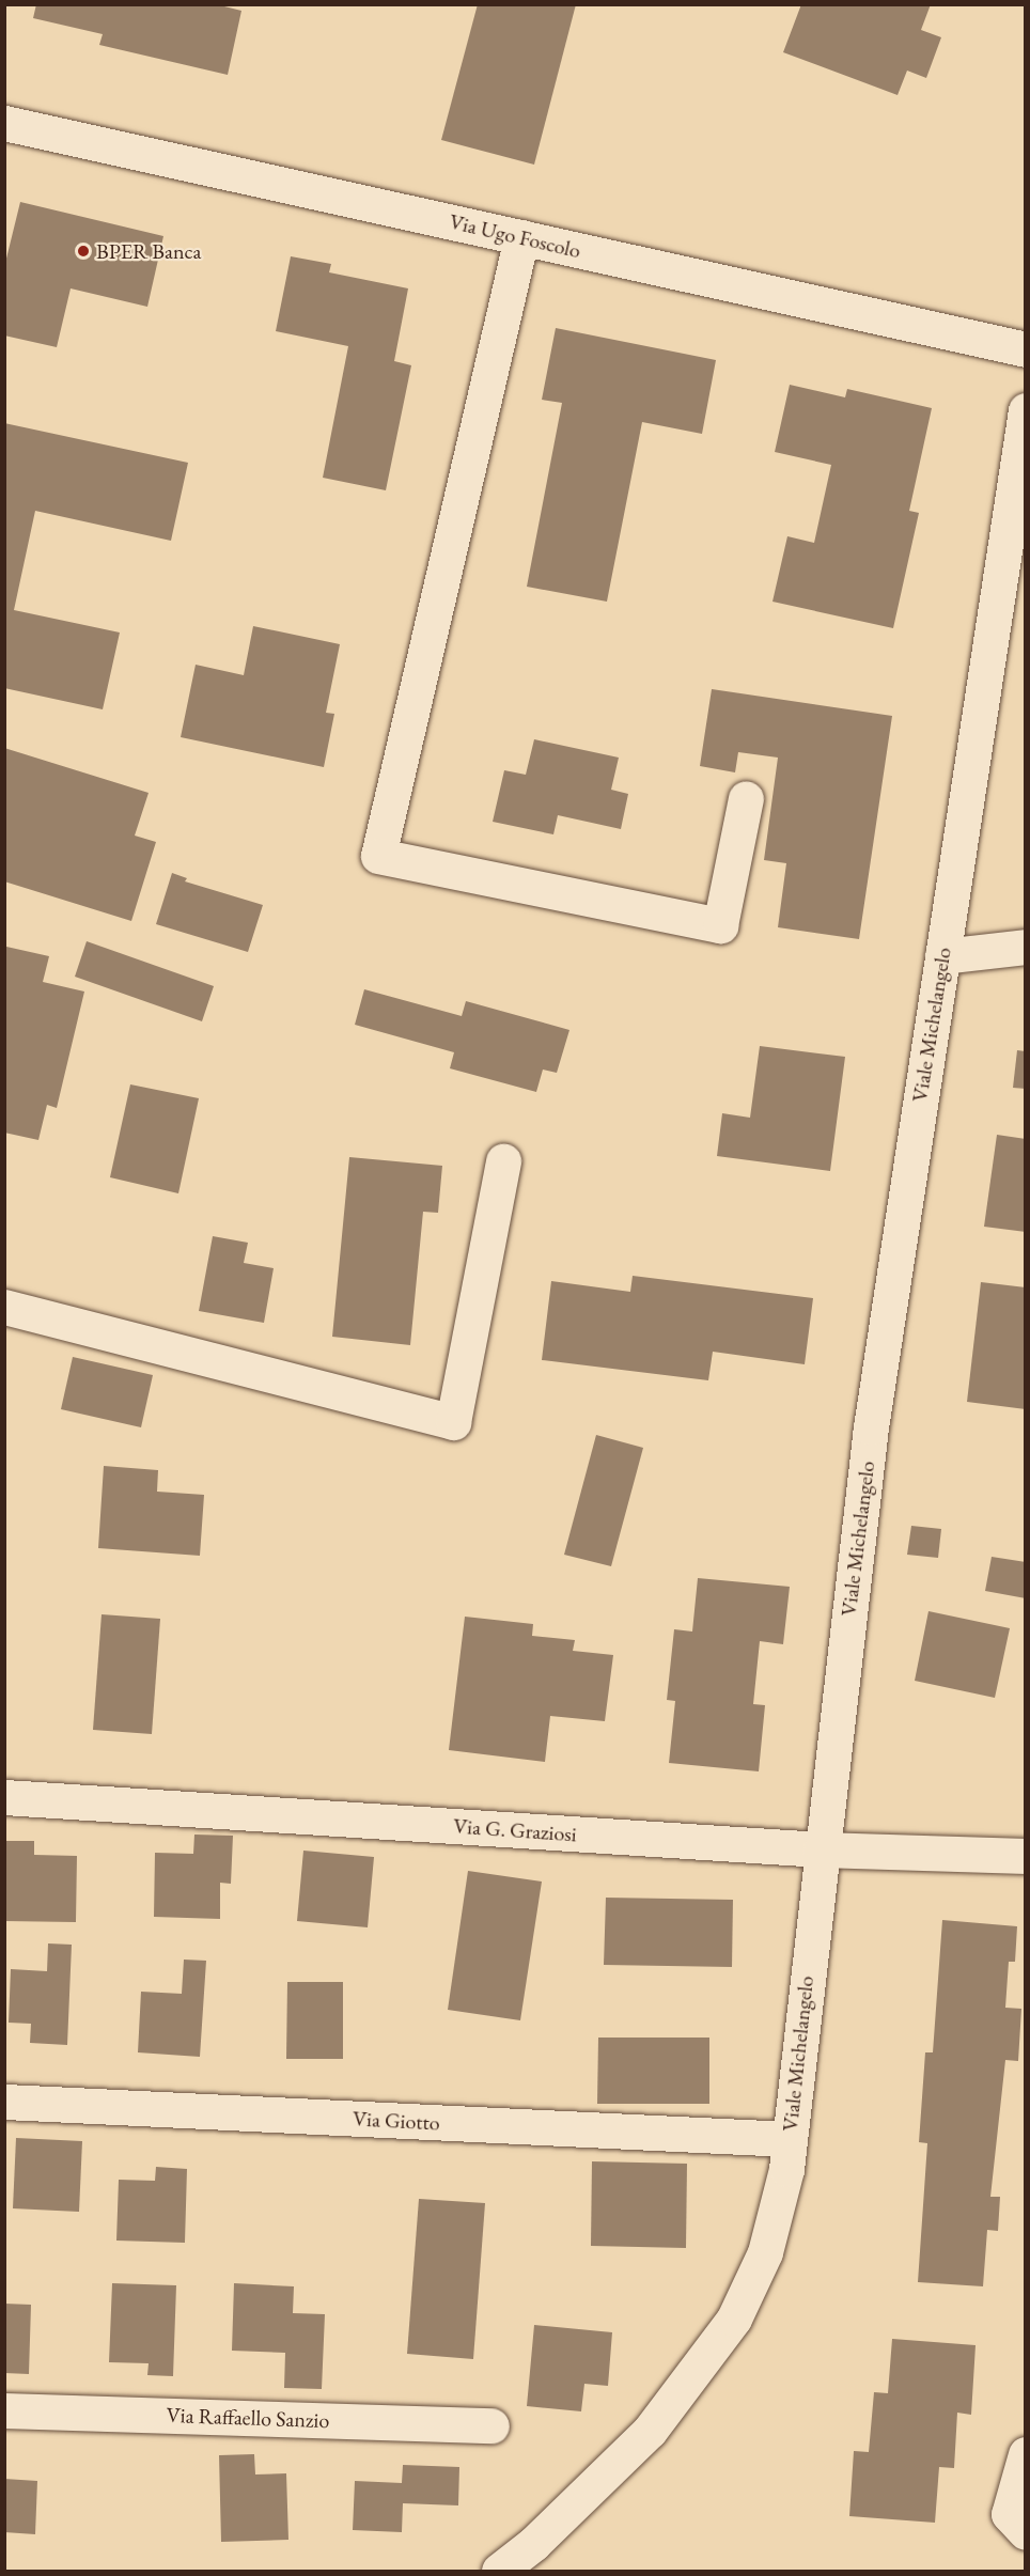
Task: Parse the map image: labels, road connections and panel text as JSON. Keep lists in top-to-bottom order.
{
  "streets": {
    "street": [
      "Via Ugo Foscolo",
      "Viale Michelangelo",
      "Via G. Graziosi",
      "Via Giotto",
      "Via Raffaello Sanzio"
    ]
  },
  "crossings": [
    ["Viale Michelangelo", "Via G. Graziosi"],
    ["Viale Michelangelo", "Via Giotto"]
  ],
  "places": ["BPER Banca"]
}
